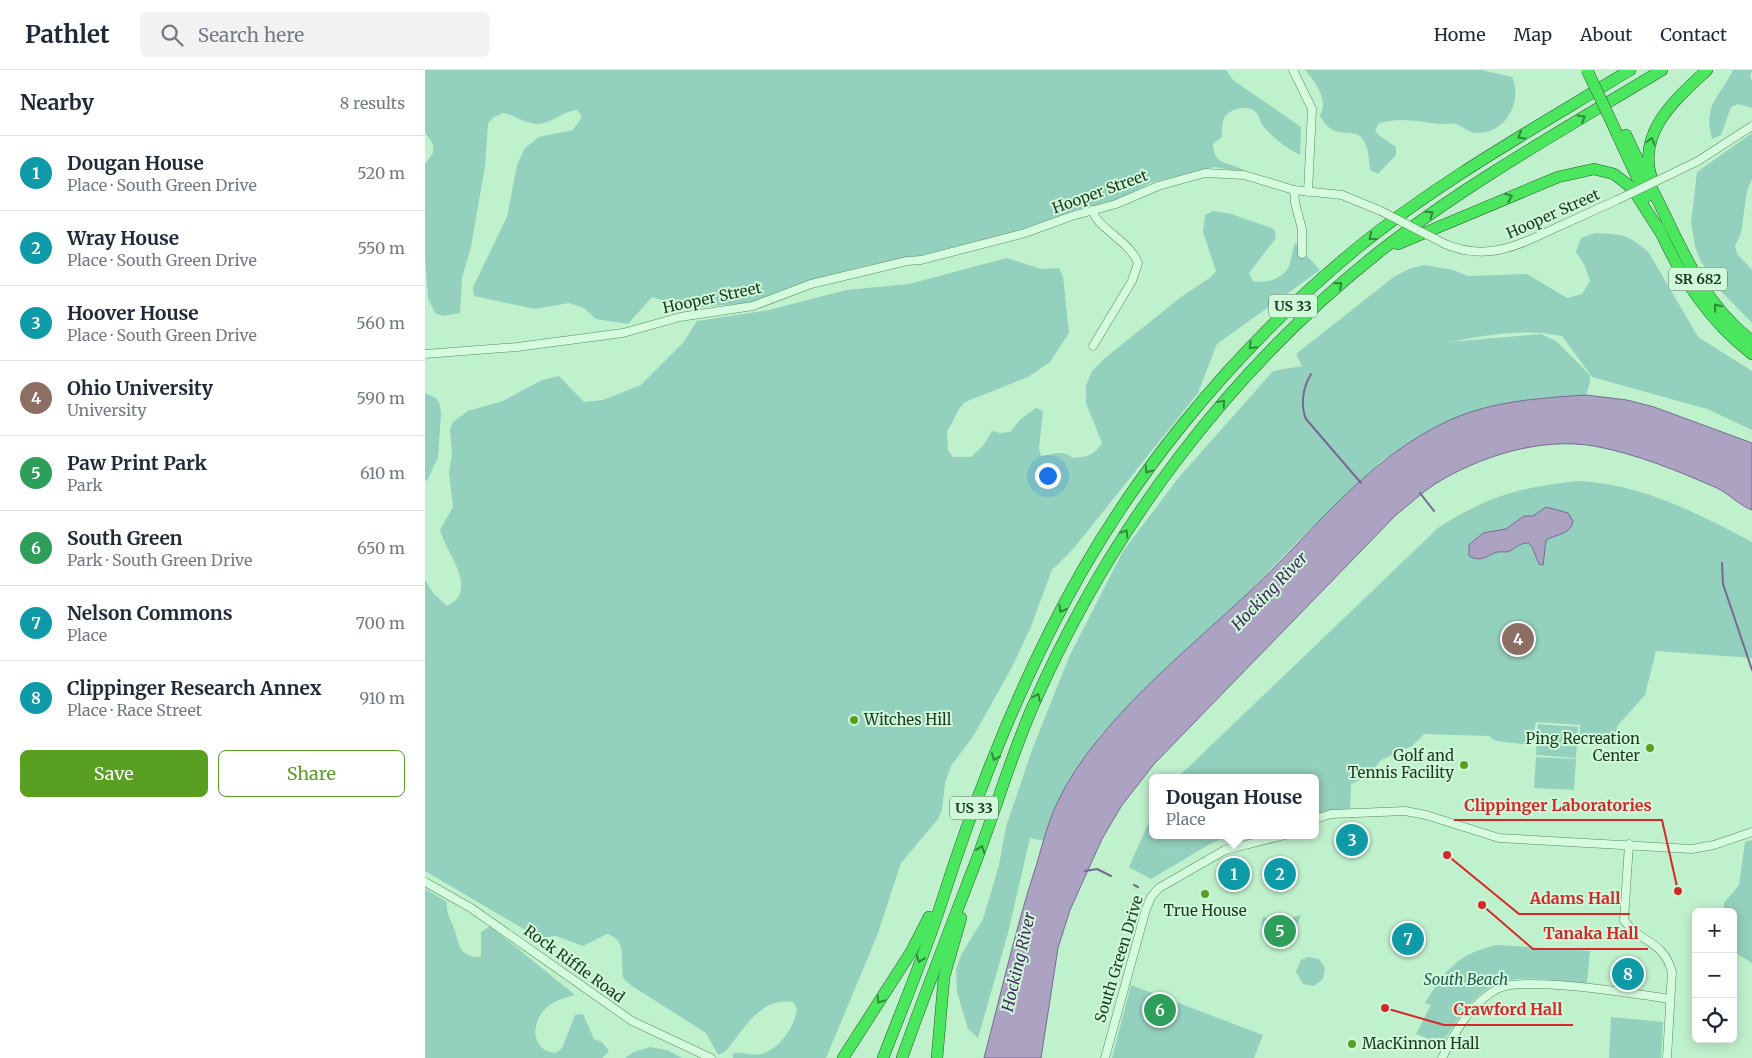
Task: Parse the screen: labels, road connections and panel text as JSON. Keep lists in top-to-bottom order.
{
  "streets": {
    "highway": ["SR 682", "US 33"],
    "street": ["Hooper Street", "South Green Drive", "Rock Riffle Road"]
  },
  "water": ["Hocking River"],
  "parks": ["South Beach"],
  "places": [
    "Witches Hill",
    "Ping Recreation Center",
    "Golf and Tennis Facility",
    "Adams Hall",
    "Clippinger Laboratories",
    "True House",
    "Tanaka Hall",
    "Crawford Hall",
    "MacKinnon Hall"
  ],
  "page": {
    "header": "Pathlet",
    "search": "Search here",
    "nav": [
      "Home",
      "Map",
      "About",
      "Contact"
    ],
    "heading": ["Nearby", "8 results"],
    "list": [
      {
        "mark": "1",
        "name": "Dougan House",
        "note": "Place · South Green Drive",
        "value": "520 m"
      },
      {
        "mark": "2",
        "name": "Wray House",
        "note": "Place · South Green Drive",
        "value": "550 m"
      },
      {
        "mark": "3",
        "name": "Hoover House",
        "note": "Place · South Green Drive",
        "value": "560 m"
      },
      {
        "mark": "4",
        "name": "Ohio University",
        "note": "University",
        "value": "590 m"
      },
      {
        "mark": "5",
        "name": "Paw Print Park",
        "note": "Park",
        "value": "610 m"
      },
      {
        "mark": "6",
        "name": "South Green",
        "note": "Park · South Green Drive",
        "value": "650 m"
      },
      {
        "mark": "7",
        "name": "Nelson Commons",
        "note": "Place",
        "value": "700 m"
      },
      {
        "mark": "8",
        "name": "Clippinger Research Annex",
        "note": "Place · Race Street",
        "value": "910 m"
      }
    ],
    "pins": [
      "4",
      "3",
      "1",
      "2",
      "5",
      "7",
      "8",
      "6"
    ],
    "buttons": ["Save", "Share"],
    "popup": ["Dougan House", "Place"],
    "map_buttons": ["+", "−"]
  }
}
